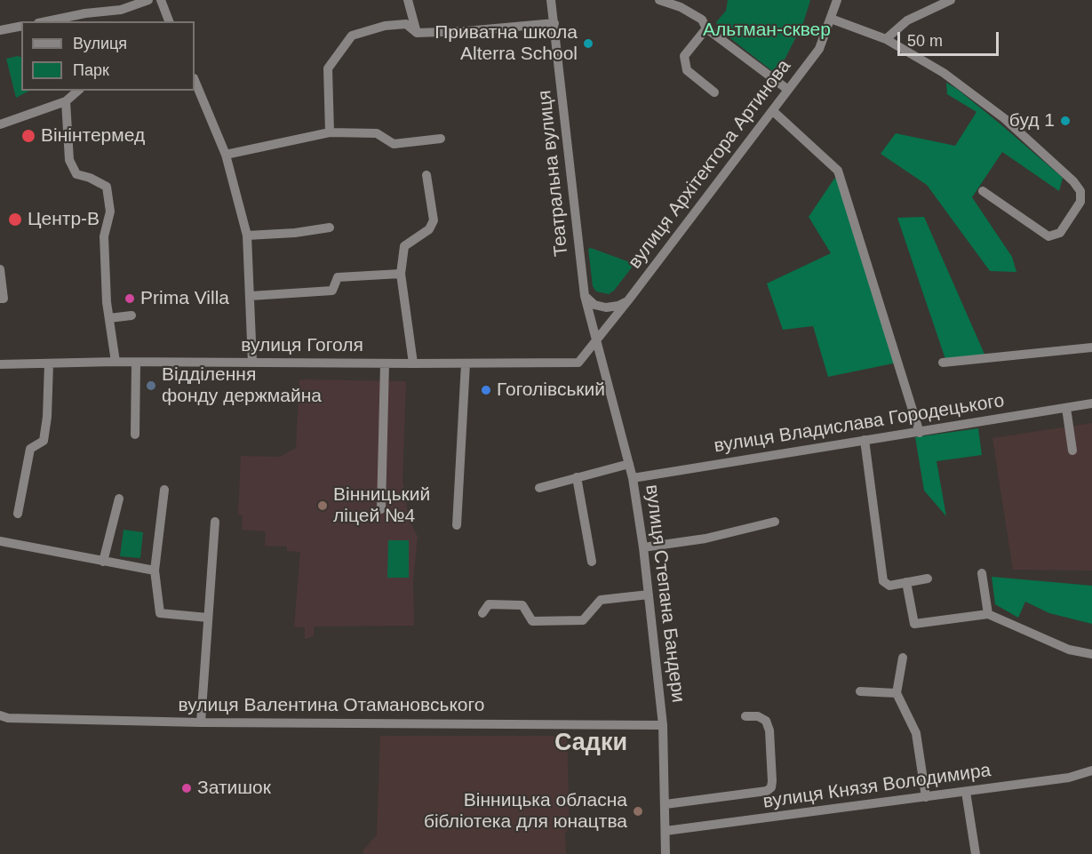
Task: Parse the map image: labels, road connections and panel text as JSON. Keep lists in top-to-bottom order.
{
  "streets": {
    "street": [
      "вулиця Архітектора Артинова",
      "Театральна вулиця",
      "вулиця Гоголя",
      "вулиця Владислава Городецького",
      "вулиця Степана Бандери",
      "вулиця Валентина Отамановського",
      "вулиця Князя Володимира"
    ]
  },
  "crossings": [
    ["вулиця Архітектора Артинова", "Театральна вулиця"],
    ["вулиця Архітектора Артинова", "вулиця Гоголя"],
    ["вулиця Архітектора Артинова", "вулиця Степана Бандери"],
    ["Театральна вулиця", "вулиця Гоголя"],
    ["Театральна вулиця", "вулиця Степана Бандери"],
    ["вулиця Гоголя", "вулиця Степана Бандери"],
    ["вулиця Владислава Городецького", "вулиця Степана Бандери"],
    ["вулиця Степана Бандери", "вулиця Валентина Отамановського"],
    ["вулиця Степана Бандери", "вулиця Князя Володимира"]
  ],
  "districts": ["Садки"],
  "parks": ["Альтман-сквер"],
  "places": [
    "Приватна школа Alterra School",
    "буд 1",
    "Вінінтермед",
    "Центр-В",
    "Prima Villa",
    "Відділення фонду держмайна",
    "Гоголівський",
    "Вінницький ліцей №4",
    "Затишок",
    "Вінницька обласна бібліотека для юнацтва"
  ],
  "legend": ["Вулиця", "Парк"],
  "scale_bar": "50 m"
}
